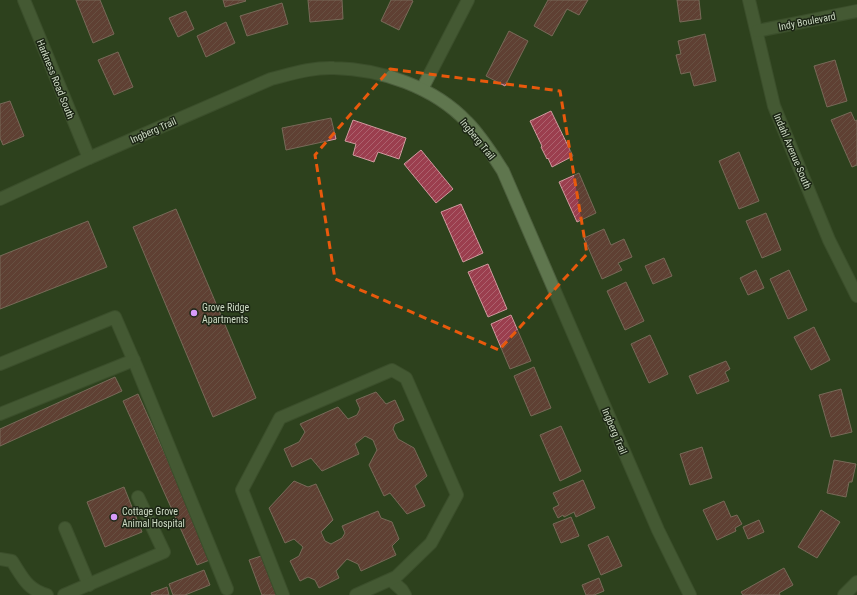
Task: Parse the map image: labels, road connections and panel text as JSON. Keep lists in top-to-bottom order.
{
  "streets": {
    "street": [
      "Indy Boulevard",
      "Harkness Road South",
      "Ingberg Trail",
      "Indahl Avenue South"
    ]
  },
  "crossings": [
    ["Indy Boulevard", "Indahl Avenue South"],
    ["Harkness Road South", "Ingberg Trail"]
  ],
  "places": ["Grove Ridge Apartments", "Cottage Grove Animal Hospital"]
}
